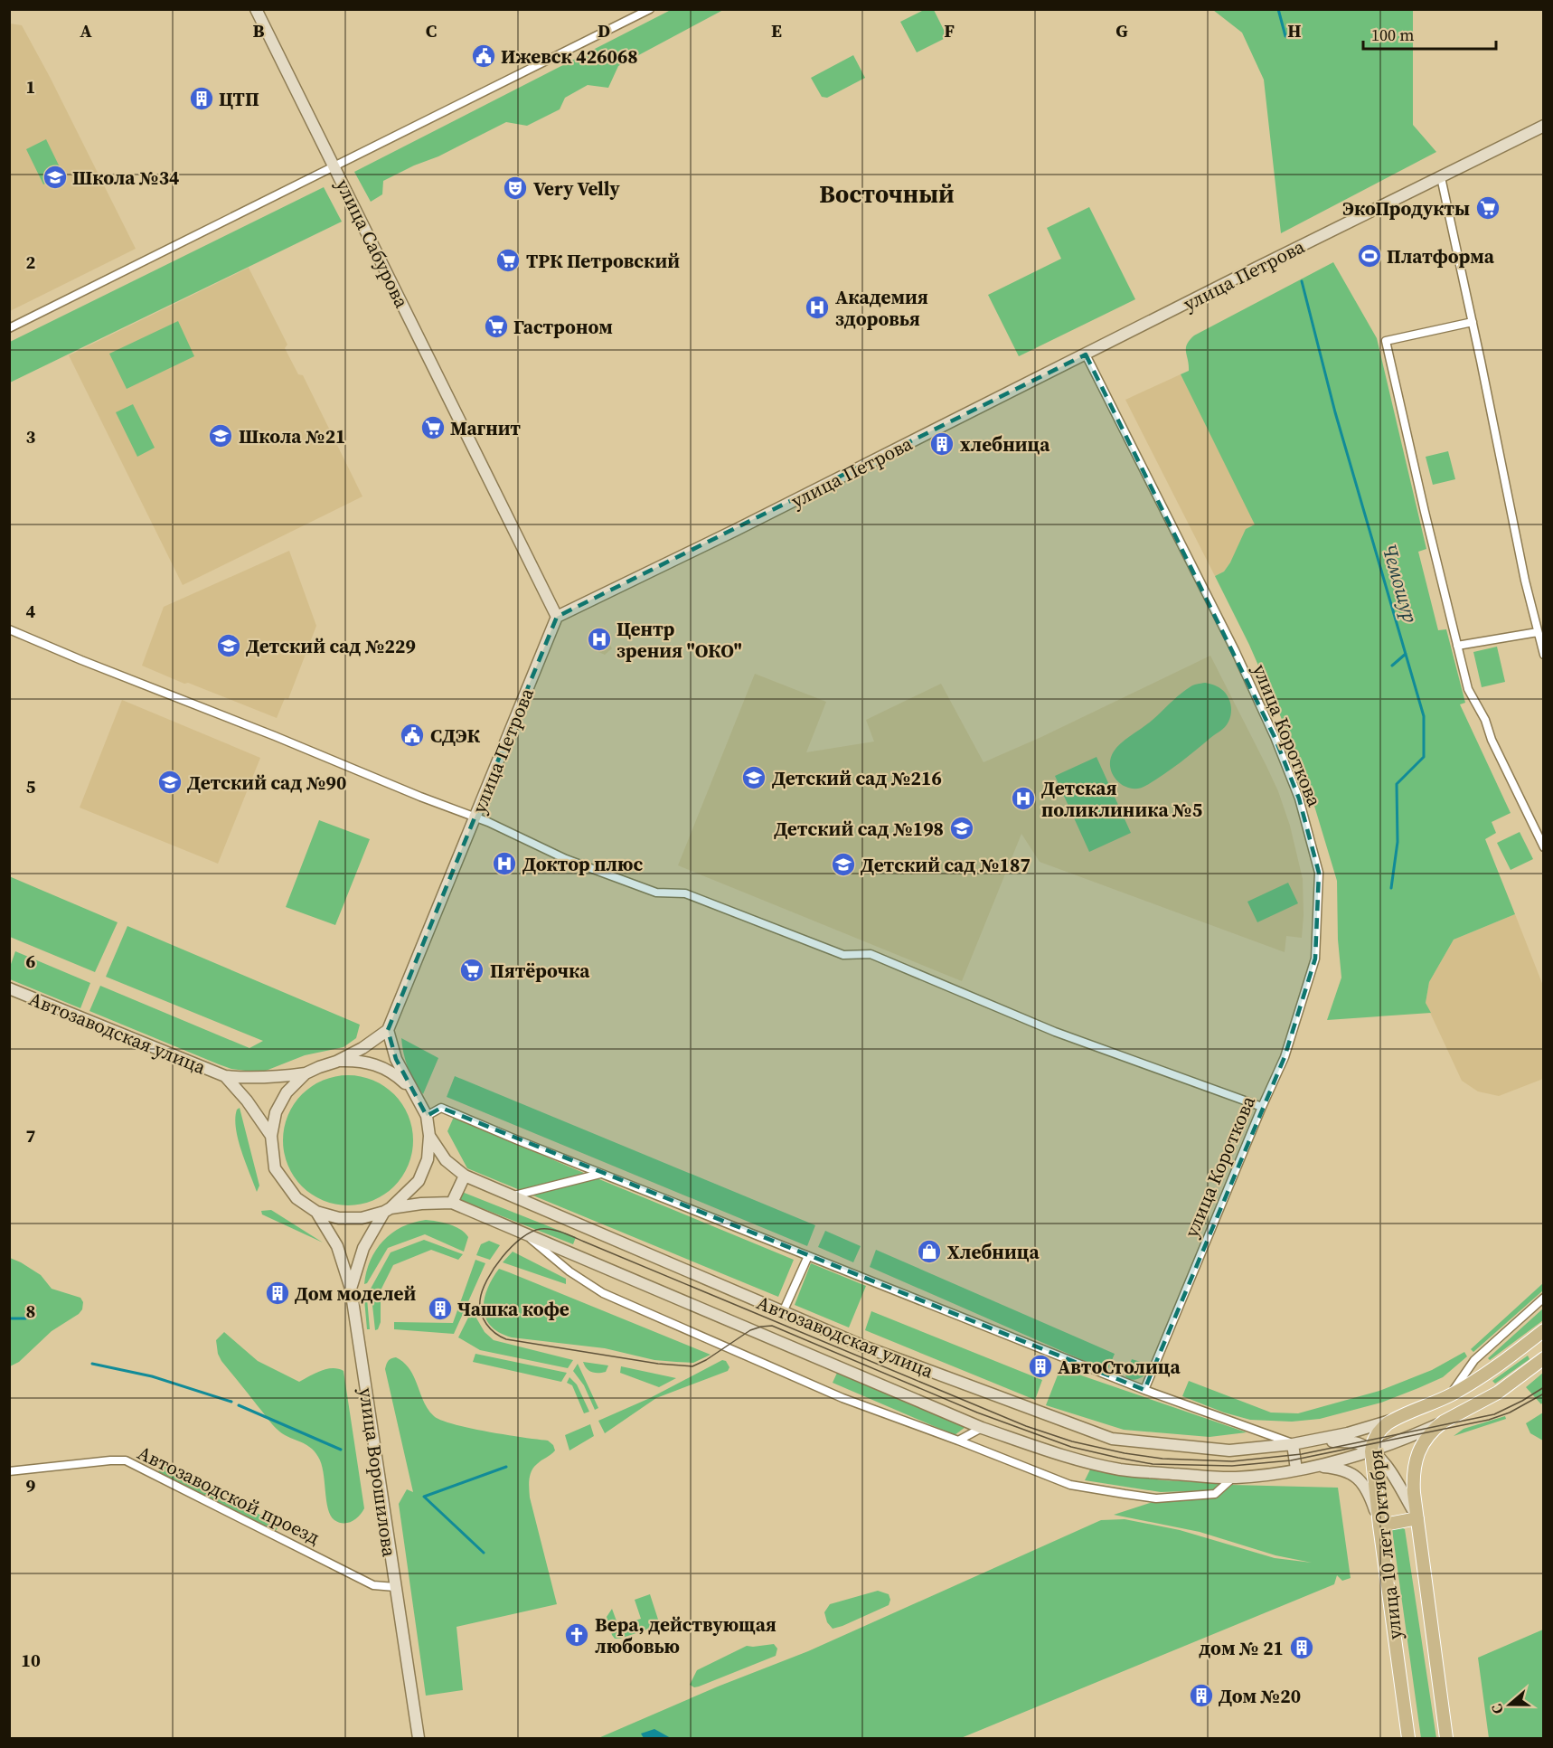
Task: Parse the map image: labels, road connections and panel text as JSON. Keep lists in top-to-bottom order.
{
  "streets": {
    "main road": [
      "улица Сабурова",
      "улица Петрова",
      "Автозаводская улица",
      "улица Ворошилова",
      "улица 10 лет Октября"
    ],
    "street": ["улица Короткова", "Автозаводской проезд"]
  },
  "crossings": [
    ["улица Сабурова", "улица Петрова"],
    ["улица Петрова", "улица Короткова"],
    ["Автозаводская улица", "улица Ворошилова"],
    ["Автозаводская улица", "улица 10 лет Октября"],
    ["улица Ворошилова", "Автозаводской проезд"]
  ],
  "districts": ["Восточный"],
  "water": ["Чемошур"],
  "places": {
    "public building": ["Ижевск 426068", "СДЭК"],
    "building": [
      "ЦТП",
      "хлебница",
      "Дом моделей",
      "Чашка кофе",
      "АвтоСтолица",
      "дом № 21",
      "Дом №20"
    ],
    "school or university": [
      "Школа №34",
      "Школа №21",
      "Детский сад №229",
      "Детский сад №216",
      "Детский сад №90",
      "Детский сад №198",
      "Детский сад №187"
    ],
    "theatre": ["Very Velly"],
    "supermarket": [
      "ЭкоПродукты",
      "ТРК Петровский",
      "Гастроном",
      "Магнит",
      "Пятёрочка"
    ],
    "sports": ["Платформа"],
    "hospital": [
      "Академия здоровья",
      "Центр зрения \"ОКО\"",
      "Детская поликлиника №5",
      "Доктор плюс"
    ],
    "shop": ["Хлебница"],
    "church": ["Вера, действующая любовью"]
  },
  "scale_bar": "100 m",
  "north": "left",
  "grid": {
    "columns": [
      "A",
      "B",
      "C",
      "D",
      "E",
      "F",
      "G",
      "H"
    ],
    "rows": [
      "1",
      "2",
      "3",
      "4",
      "5",
      "6",
      "7",
      "8",
      "9",
      "10"
    ]
  }
}
